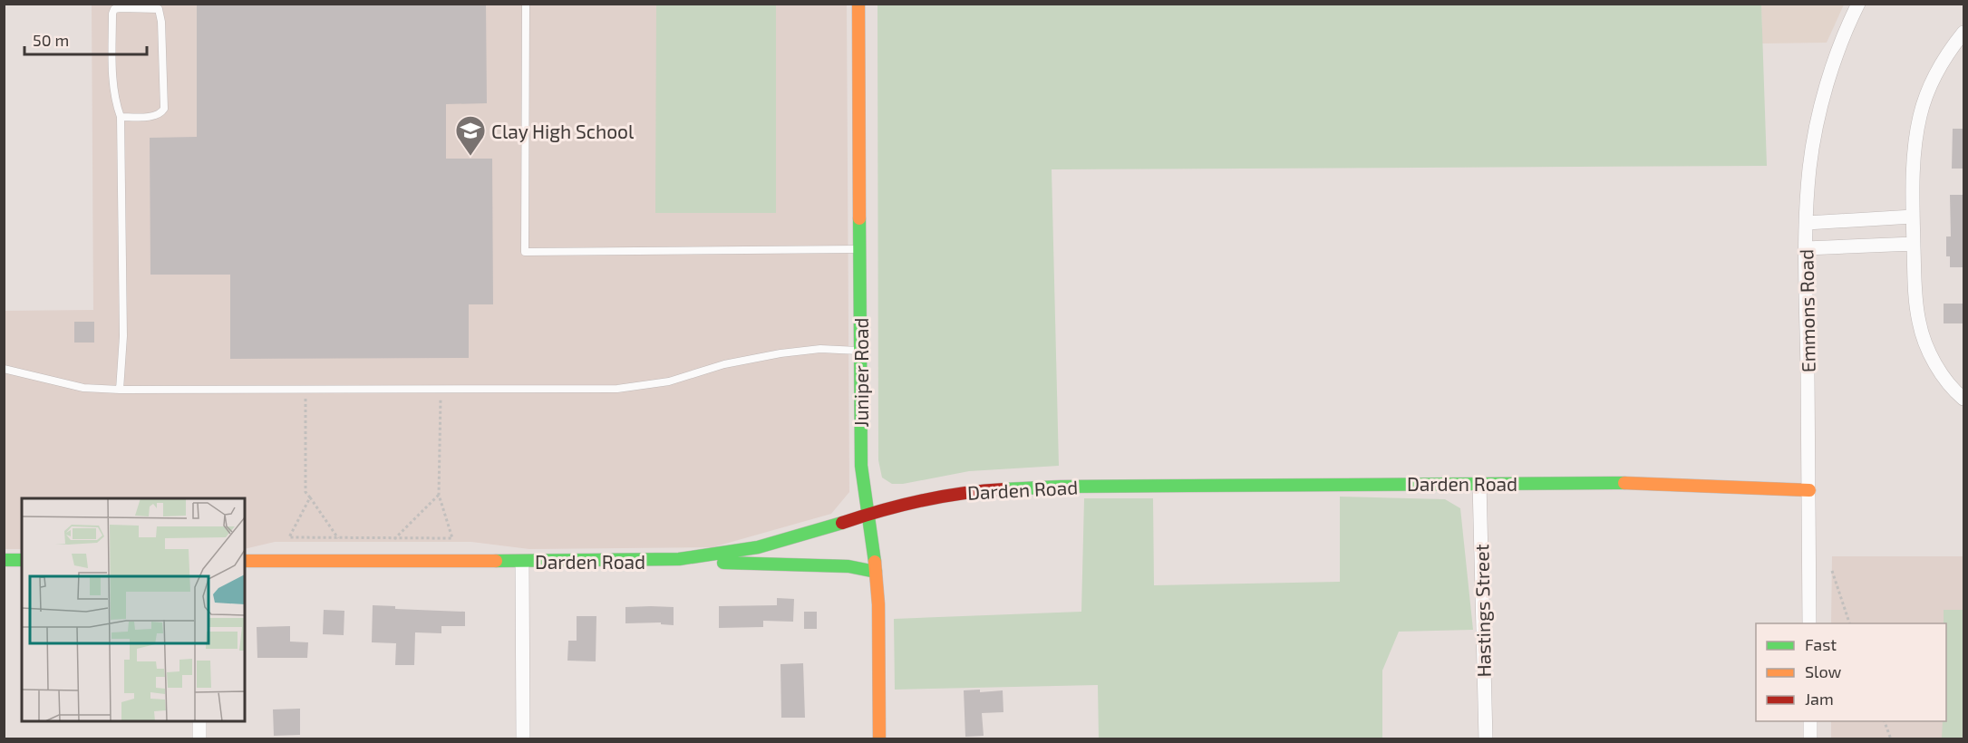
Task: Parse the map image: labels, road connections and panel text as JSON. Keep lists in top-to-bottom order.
{
  "streets": {
    "street": [
      "Emmons Road",
      "Juniper Road",
      "Darden Road",
      "Hastings Street"
    ]
  },
  "crossings": [
    ["Emmons Road", "Darden Road"],
    ["Juniper Road", "Darden Road"],
    ["Darden Road", "Hastings Street"]
  ],
  "places": {
    "school or university": ["Clay High School"]
  },
  "legend": ["Fast", "Slow", "Jam"],
  "scale_bar": "50 m"
}
